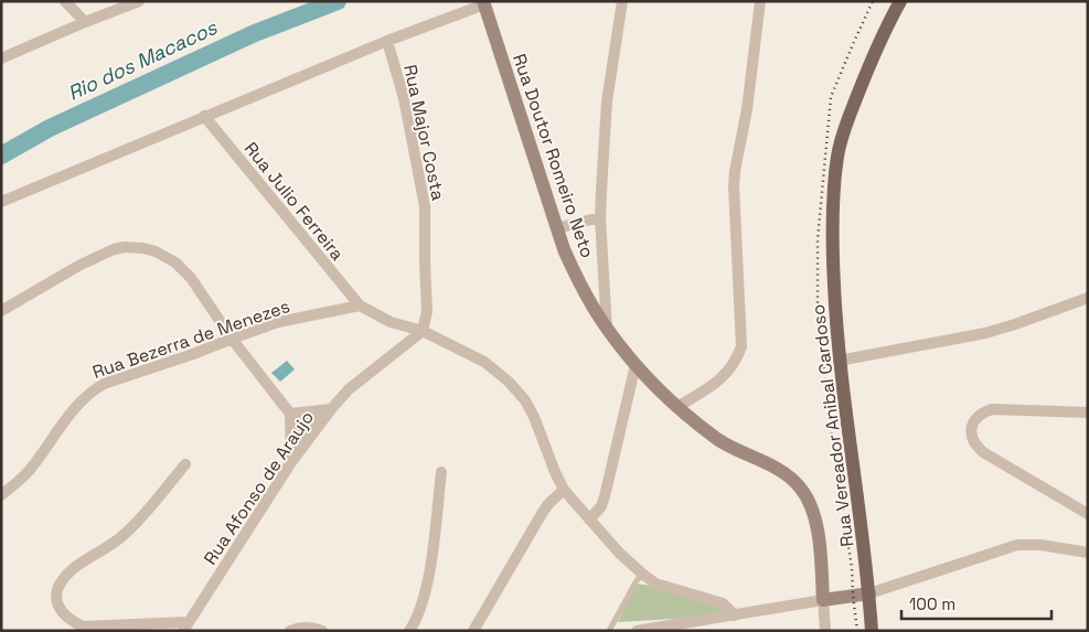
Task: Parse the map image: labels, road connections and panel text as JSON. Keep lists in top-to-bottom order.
{
  "streets": {
    "main road": ["Rua Vereador Anibal Cardoso"],
    "street": [
      "Rua Major Costa",
      "Rua Doutor Romeiro Neto",
      "Rua Julio Ferreira",
      "Rua Bezerra de Menezes",
      "Rua Afonso de Araujo"
    ]
  },
  "crossings": [
    ["Rua Major Costa", "Rua Afonso de Araujo"],
    ["Rua Julio Ferreira", "Rua Bezerra de Menezes"]
  ],
  "water": ["Rio dos Macacos"],
  "scale_bar": "100 m"
}
